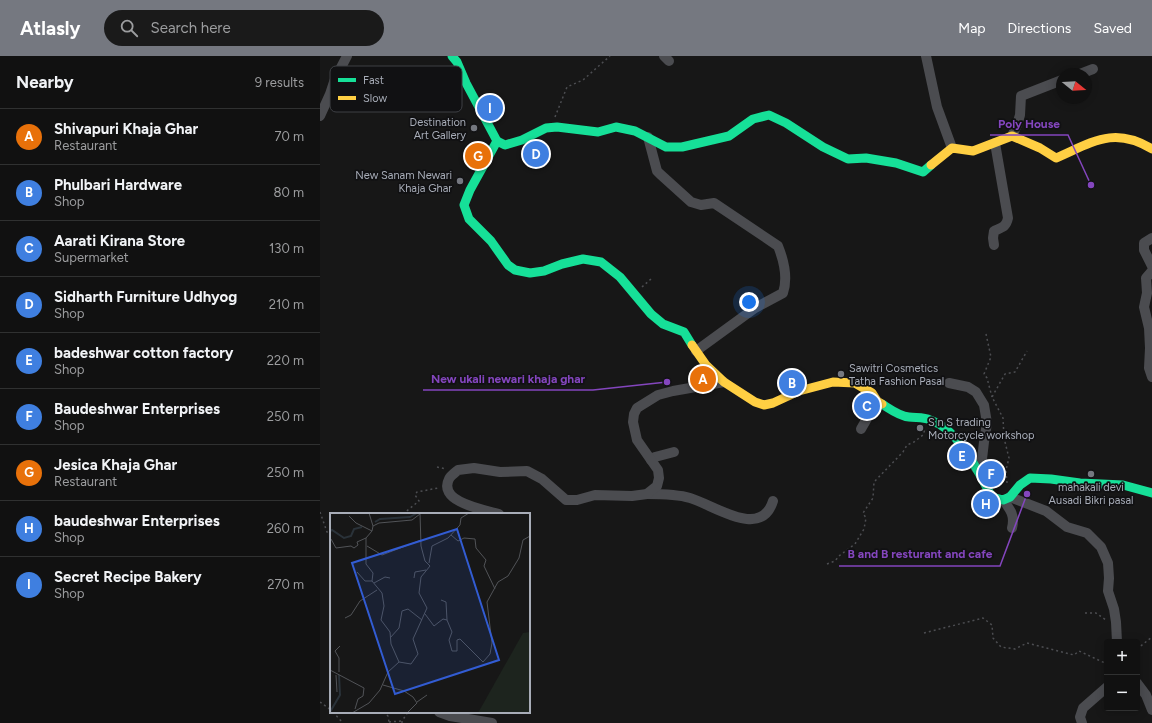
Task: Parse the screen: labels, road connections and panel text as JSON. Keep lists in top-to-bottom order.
{
  "places": [
    "Destination Art Gallery",
    "New Sanam Newari Khaja Ghar",
    "Poly House",
    "Sawitri Cosmetics Tatha Fashion Pasal",
    "New ukali newari khaja ghar",
    "S n S trading Motorcycle workshop",
    "mahakali devi Ausadi Bikri pasal",
    "B and B resturant and cafe"
  ],
  "legend": ["Fast", "Slow"],
  "north": "right",
  "page": {
    "header": "Atlasly",
    "search": "Search here",
    "nav": ["Map", "Directions", "Saved"],
    "heading": ["Nearby", "9 results"],
    "pins": [
      "I",
      "D",
      "G",
      "A",
      "B",
      "C",
      "E",
      "F",
      "H"
    ],
    "list": [
      {
        "mark": "A",
        "name": "Shivapuri Khaja Ghar",
        "note": "Restaurant",
        "value": "70 m"
      },
      {
        "mark": "B",
        "name": "Phulbari Hardware",
        "note": "Shop",
        "value": "80 m"
      },
      {
        "mark": "C",
        "name": "Aarati Kirana Store",
        "note": "Supermarket",
        "value": "130 m"
      },
      {
        "mark": "D",
        "name": "Sidharth Furniture Udhyog",
        "note": "Shop",
        "value": "210 m"
      },
      {
        "mark": "E",
        "name": "badeshwar cotton factory",
        "note": "Shop",
        "value": "220 m"
      },
      {
        "mark": "F",
        "name": "Baudeshwar Enterprises",
        "note": "Shop",
        "value": "250 m"
      },
      {
        "mark": "G",
        "name": "Jesica Khaja Ghar",
        "note": "Restaurant",
        "value": "250 m"
      },
      {
        "mark": "H",
        "name": "baudeshwar Enterprises",
        "note": "Shop",
        "value": "260 m"
      },
      {
        "mark": "I",
        "name": "Secret Recipe Bakery",
        "note": "Shop",
        "value": "270 m"
      }
    ],
    "map_buttons": ["+", "−"]
  }
}
